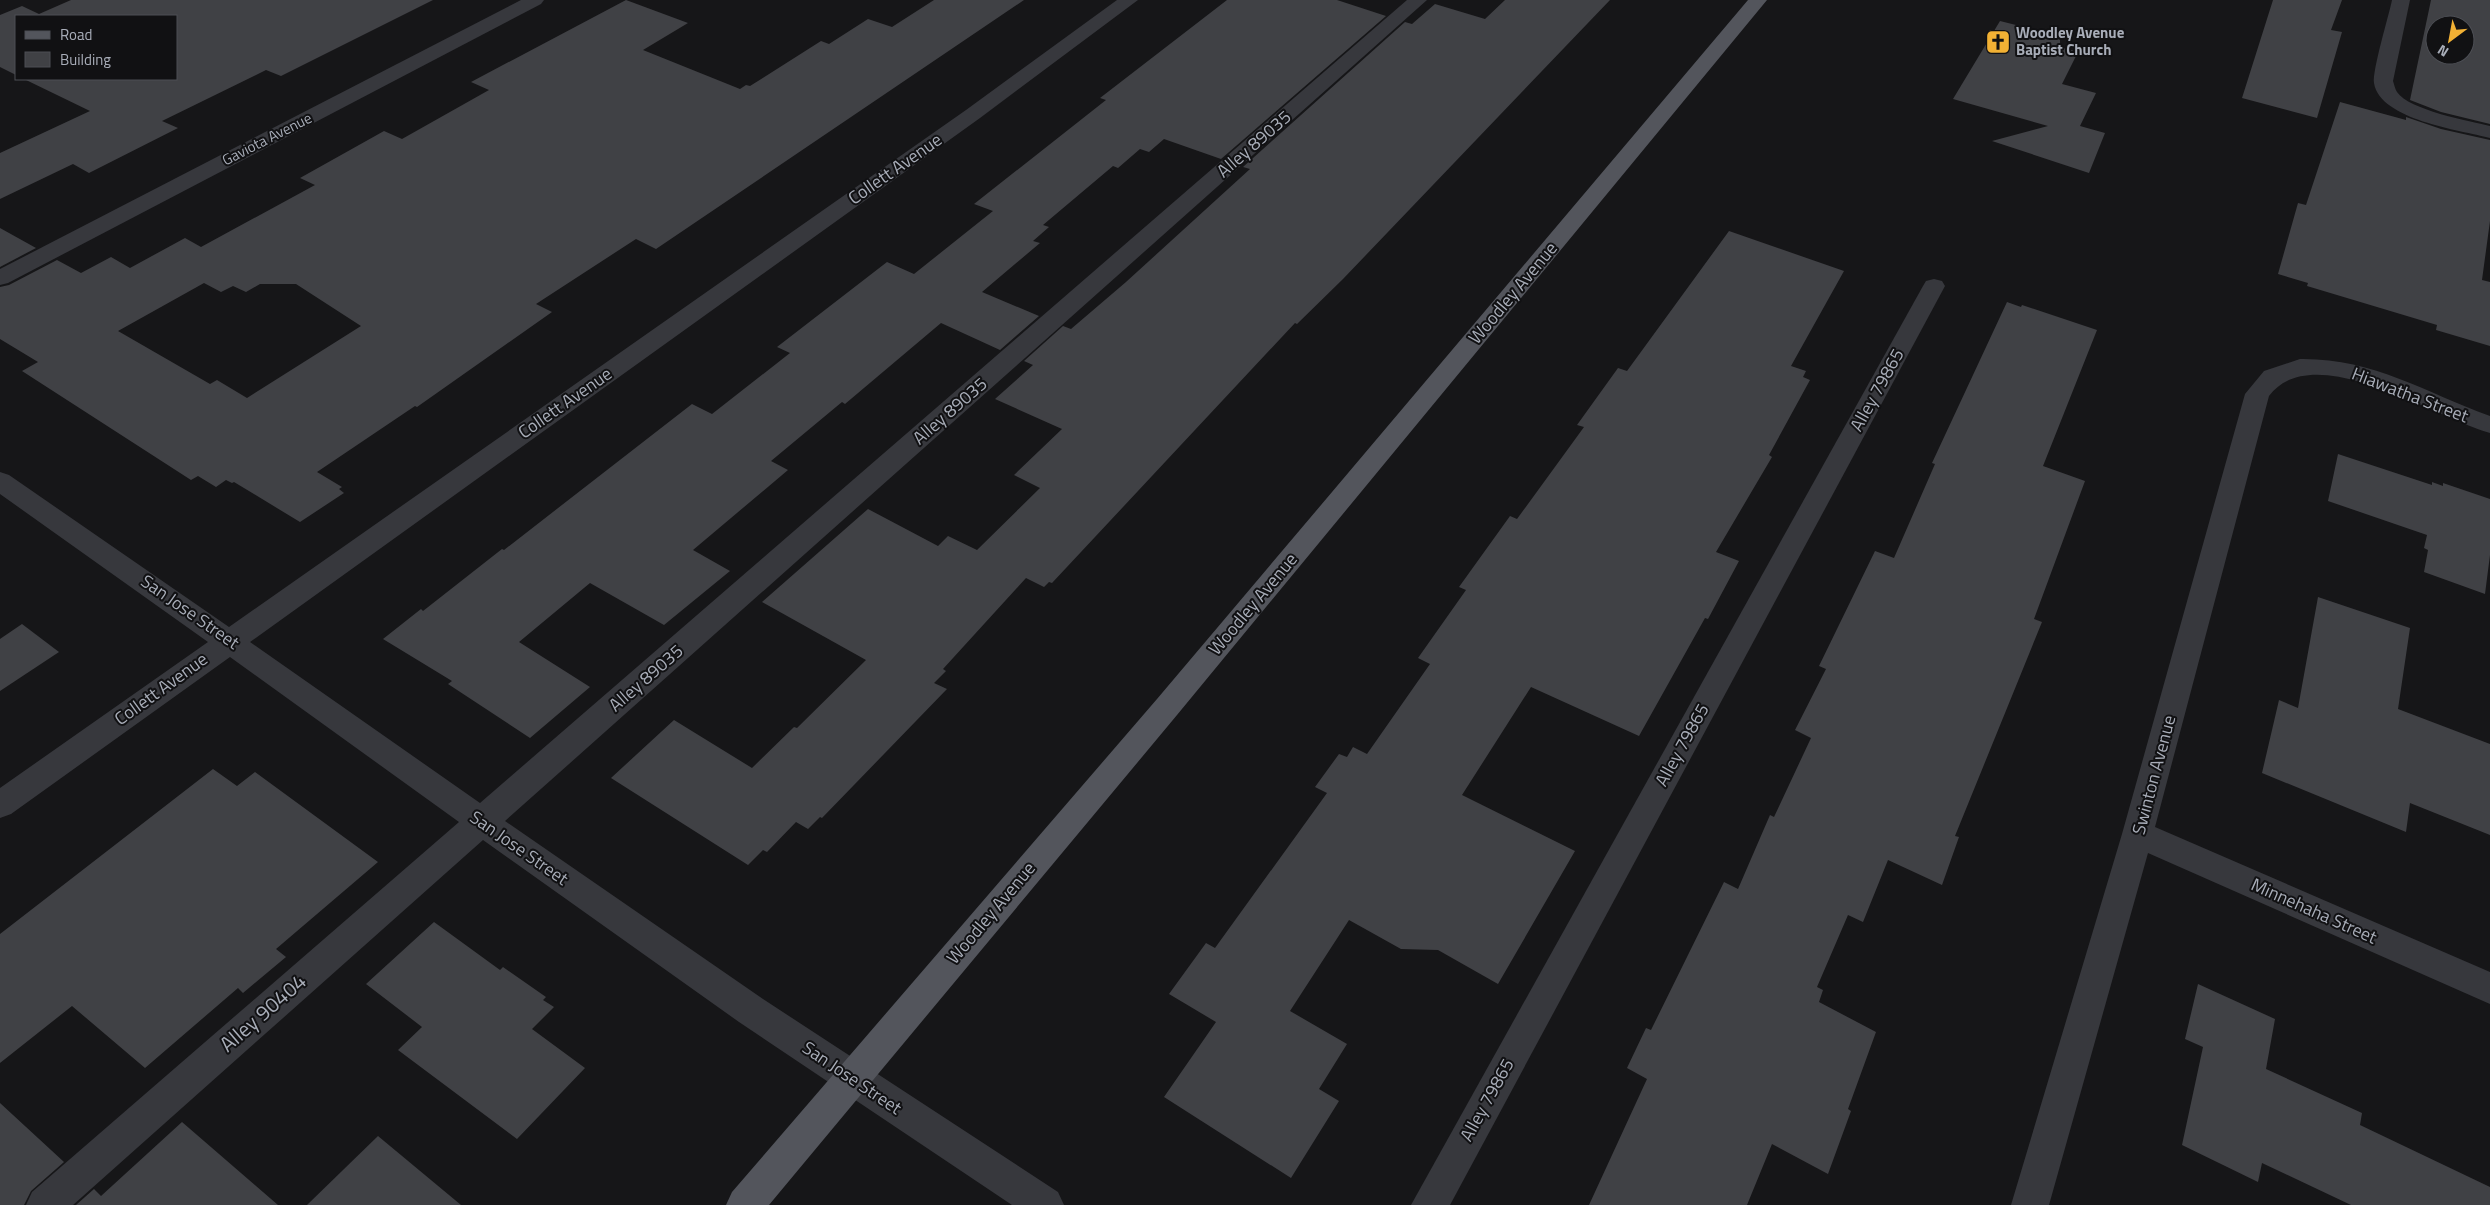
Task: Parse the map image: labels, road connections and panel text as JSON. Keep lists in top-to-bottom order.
{
  "streets": {
    "main road": ["Woodley Avenue"],
    "street": [
      "Gaviota Avenue",
      "Alley 89035",
      "Collett Avenue",
      "Alley 79865",
      "Hiawatha Street",
      "San Jose Street",
      "Swinton Avenue",
      "Minnehaha Street",
      "Alley 90404"
    ]
  },
  "crossings": [
    ["Alley 89035", "San Jose Street"],
    ["Alley 89035", "Alley 90404"],
    ["Collett Avenue", "San Jose Street"],
    ["Woodley Avenue", "San Jose Street"],
    ["Hiawatha Street", "Swinton Avenue"],
    ["San Jose Street", "Alley 90404"],
    ["Swinton Avenue", "Minnehaha Street"]
  ],
  "places": {
    "church": ["Woodley Avenue Baptist Church"]
  },
  "legend": ["Road", "Building"],
  "north": "bottom left"
}
